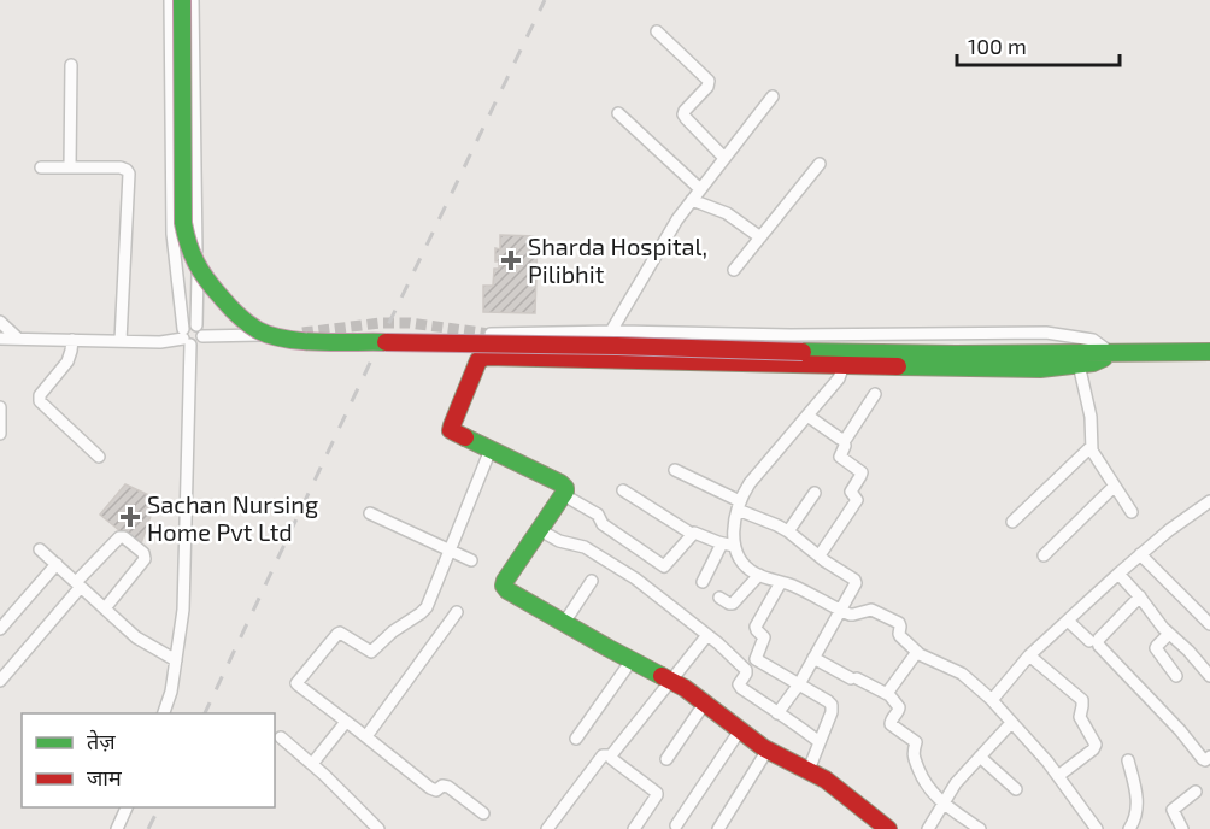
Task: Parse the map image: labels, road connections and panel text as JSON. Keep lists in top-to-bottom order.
{
  "places": {
    "health": ["Sharda Hospital, Pilibhit", "Sachan Nursing Home Pvt Ltd"]
  },
  "legend": ["तेज़", "जाम"],
  "scale_bar": "100 m"
}
